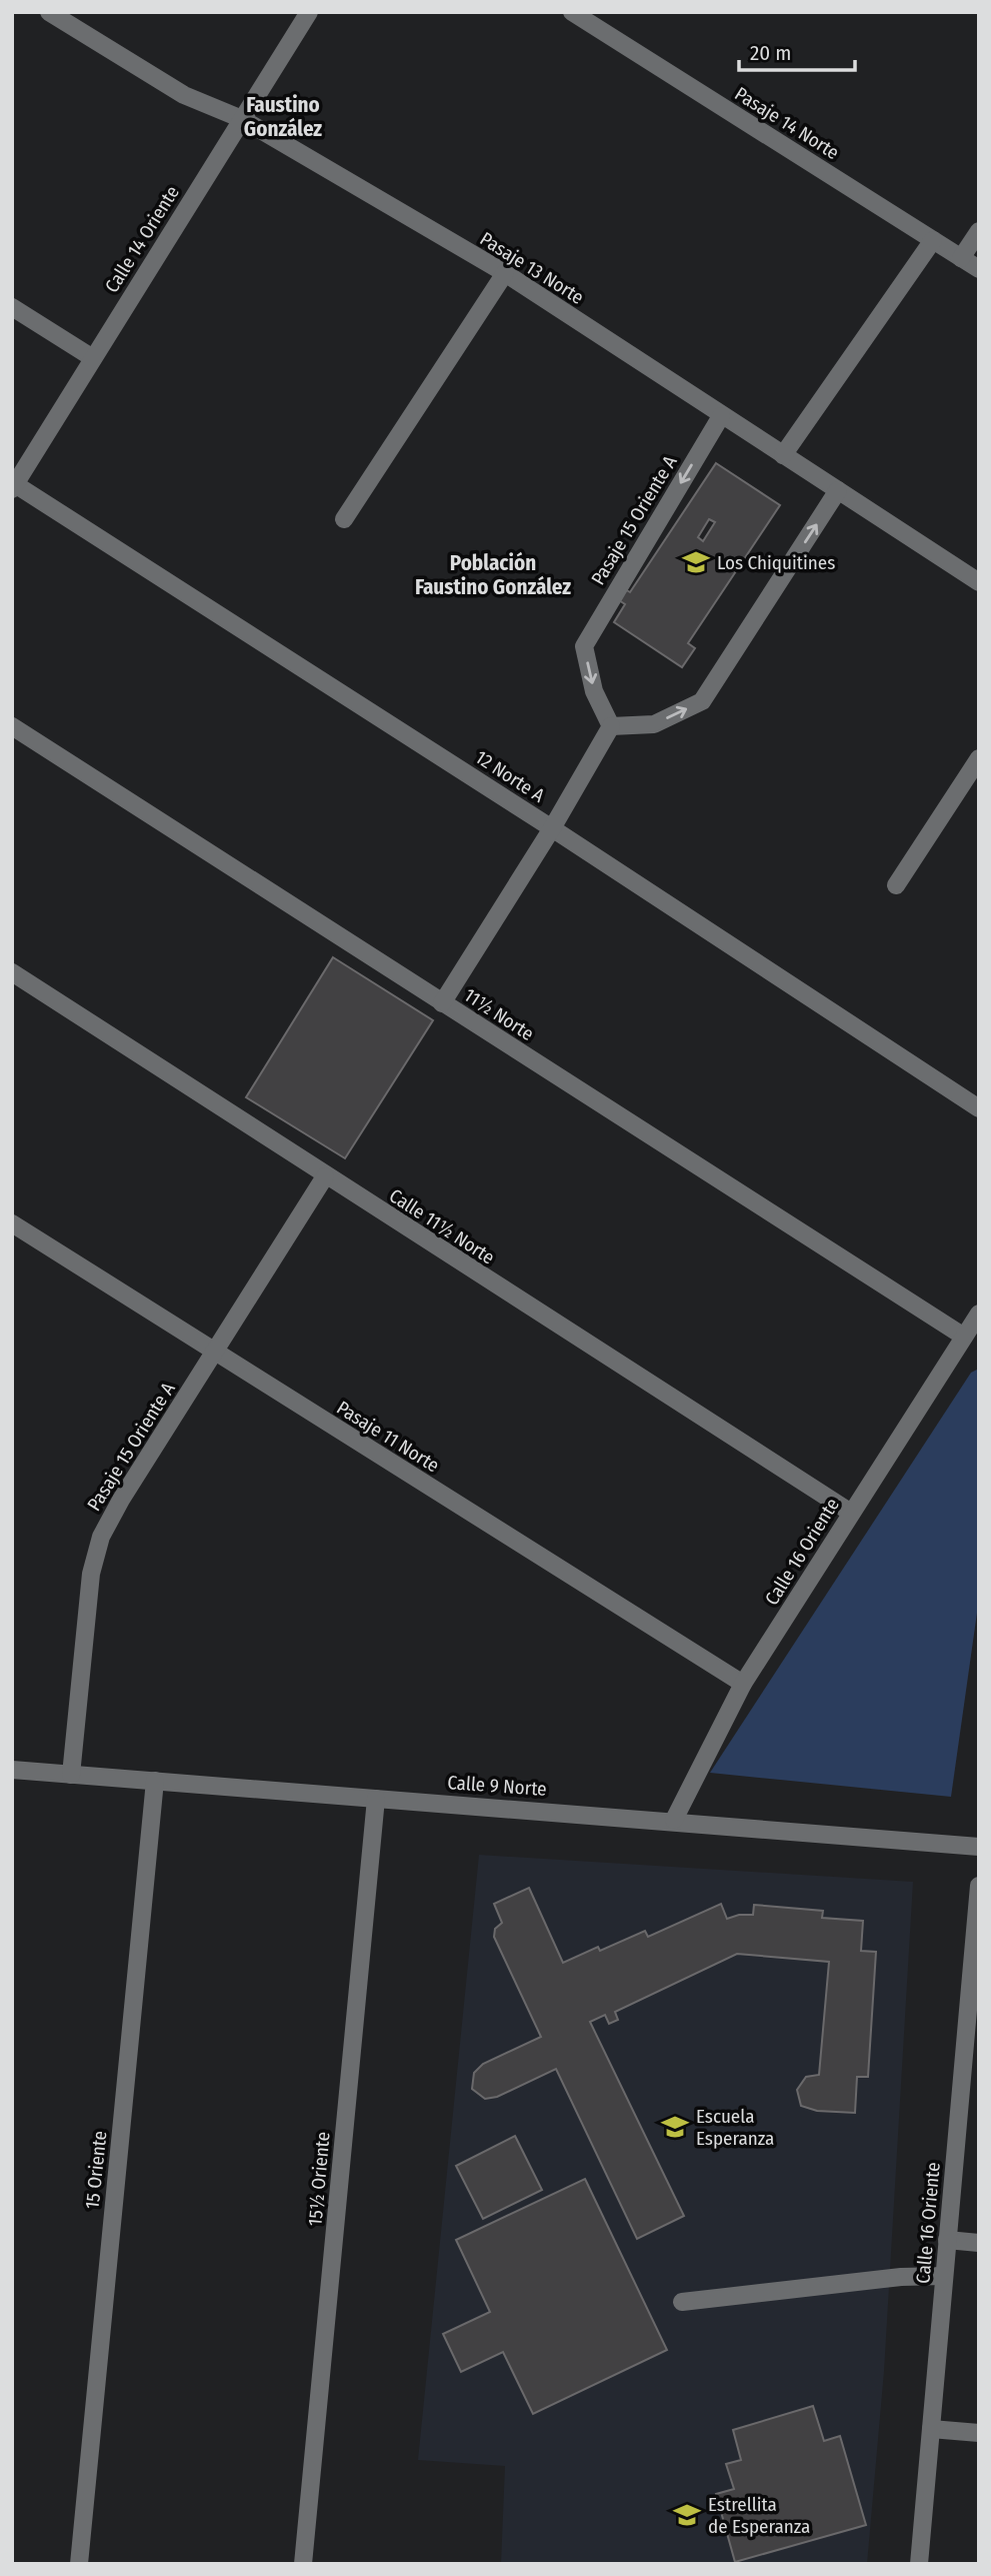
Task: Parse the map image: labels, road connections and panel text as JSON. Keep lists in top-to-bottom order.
{
  "streets": {
    "street": [
      "Pasaje 14 Norte",
      "Calle 14 Oriente",
      "Pasaje 13 Norte",
      "Pasaje 15 Oriente A",
      "12 Norte A",
      "11½ Norte",
      "Calle 11½ Norte",
      "Pasaje 11 Norte",
      "Calle 16 Oriente",
      "Calle 9 Norte",
      "15 Oriente",
      "15½ Oriente"
    ]
  },
  "crossings": [
    ["Calle 14 Oriente", "Pasaje 13 Norte"],
    ["Calle 14 Oriente", "12 Norte A"],
    ["Pasaje 13 Norte", "Pasaje 15 Oriente A"],
    ["Pasaje 15 Oriente A", "Calle 11½ Norte"],
    ["Pasaje 15 Oriente A", "Pasaje 11 Norte"],
    ["Pasaje 15 Oriente A", "Calle 9 Norte"],
    ["11½ Norte", "Calle 16 Oriente"],
    ["Calle 11½ Norte", "Calle 16 Oriente"],
    ["Pasaje 11 Norte", "Calle 16 Oriente"],
    ["Calle 16 Oriente", "Calle 9 Norte"],
    ["Calle 9 Norte", "15 Oriente"],
    ["Calle 9 Norte", "15½ Oriente"]
  ],
  "districts": ["Faustino González", "Población Faustino González"],
  "places": {
    "school or university": ["Los Chiquitines", "Escuela Esperanza", "Estrellita de Esperanza"]
  },
  "scale_bar": "20 m"
}
